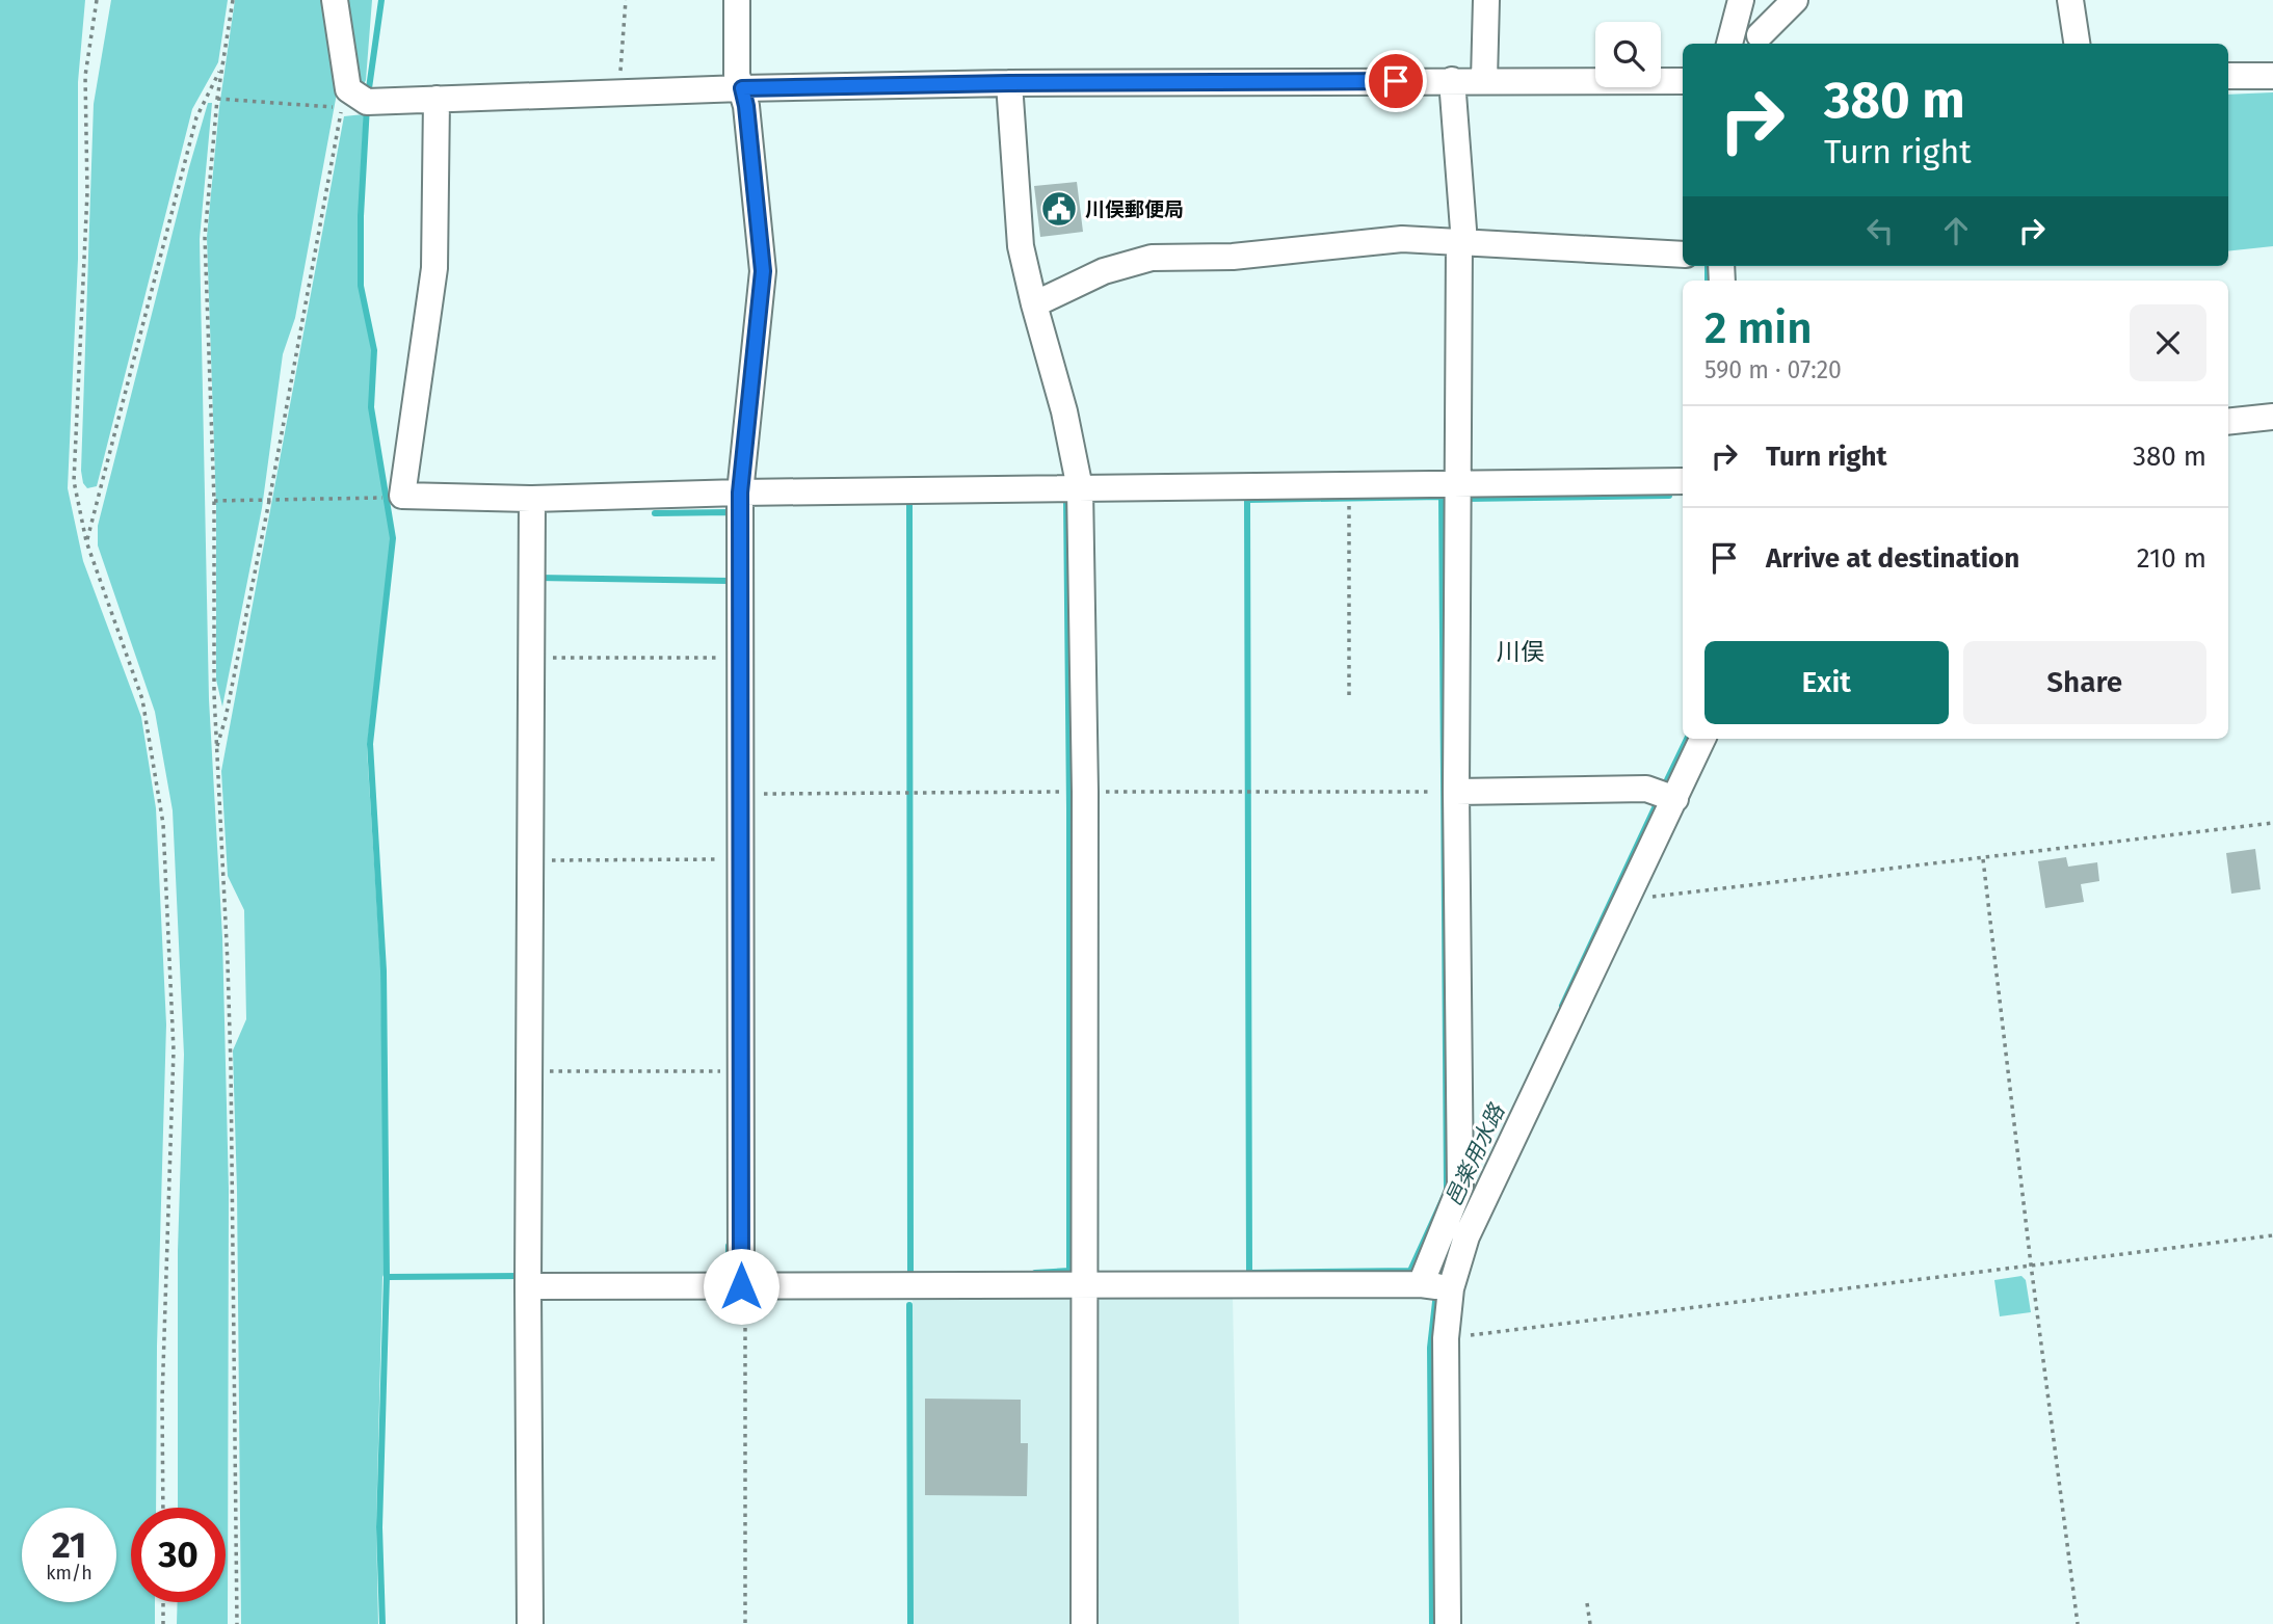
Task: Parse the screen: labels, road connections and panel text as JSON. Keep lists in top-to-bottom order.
{
  "districts": ["川俣"],
  "water": ["邑楽用水路"],
  "places": {
    "public building": ["川俣郵便局"]
  },
  "page": {
    "turn": ["380 m", "Turn right"],
    "heading": ["2 min", "590 m · 07:20"],
    "list": [
      {
        "name": "Turn right",
        "value": "380 m"
      },
      {
        "name": "Arrive at destination",
        "value": "210 m"
      }
    ],
    "buttons": ["Exit", "Share"],
    "speed": "21 km/h",
    "limit": "30"
  }
}
